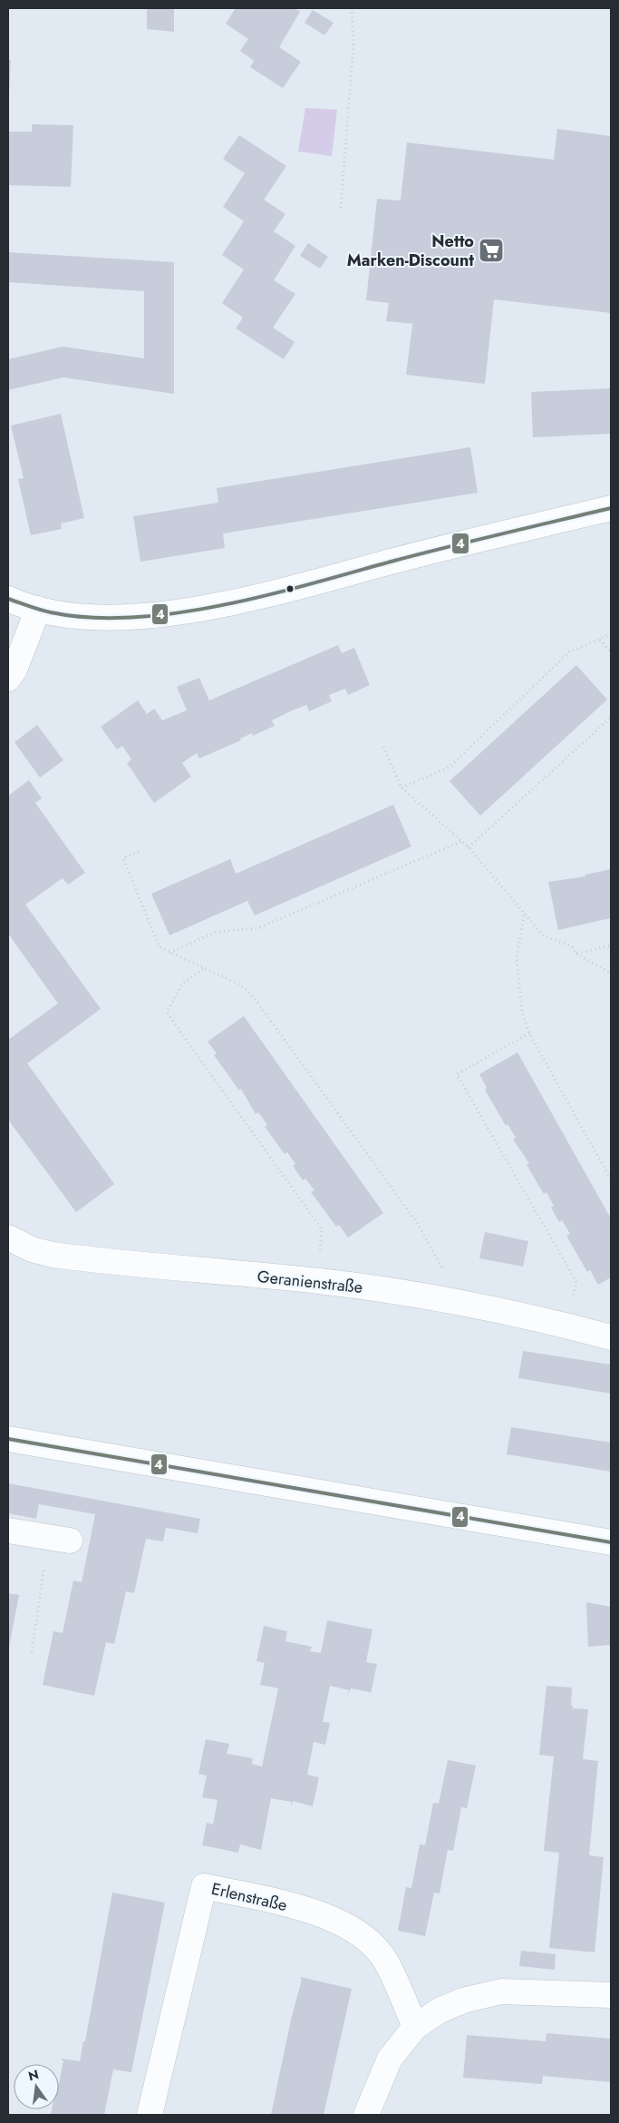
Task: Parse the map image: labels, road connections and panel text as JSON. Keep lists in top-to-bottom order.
{
  "streets": {
    "street": ["Geranienstraße", "Erlenstraße"]
  },
  "places": {
    "supermarket": ["Netto Marken-Discount"]
  },
  "lines": ["transit line 4"],
  "north": "top"
}
